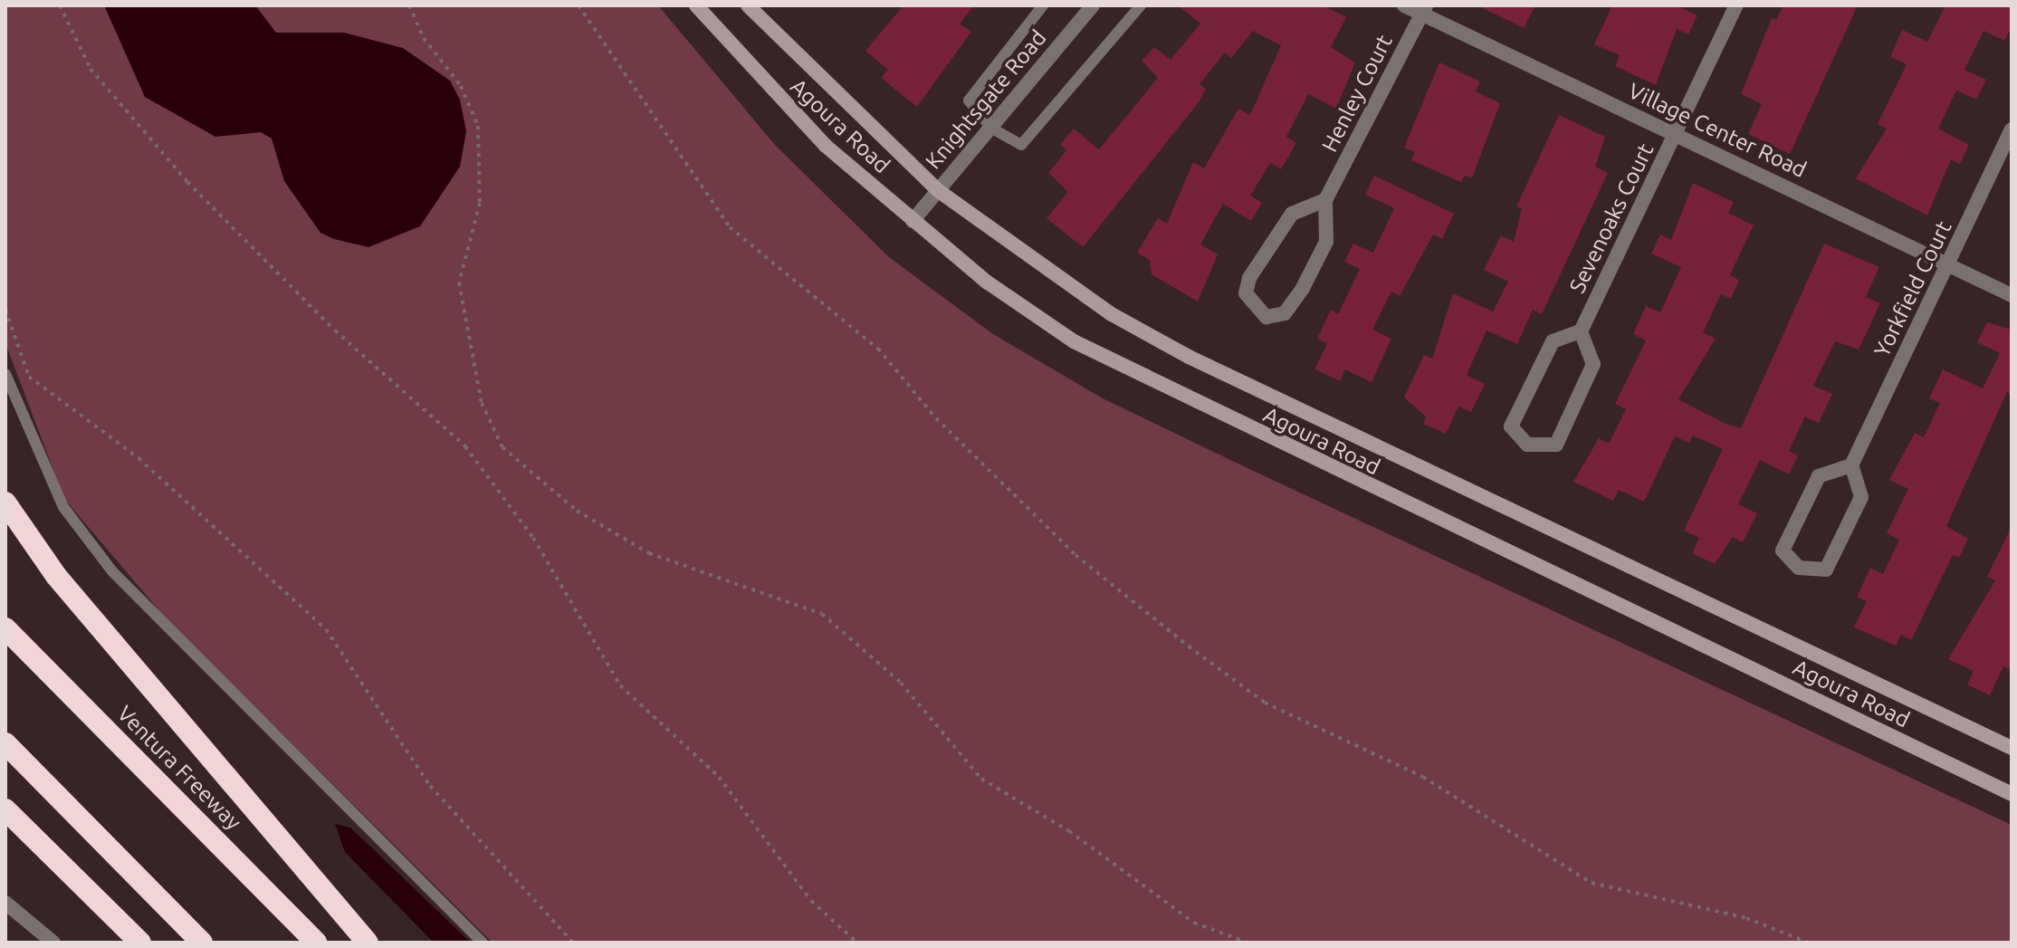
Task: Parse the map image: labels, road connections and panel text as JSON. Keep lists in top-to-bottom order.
{
  "streets": {
    "highway": ["Ventura Freeway"],
    "main road": ["Agoura Road"],
    "street": [
      "Henley Court",
      "Knightsgate Road",
      "Village Center Road",
      "Sevenoaks Court",
      "Yorkfield Court"
    ]
  },
  "crossings": [
    ["Henley Court", "Village Center Road"],
    ["Knightsgate Road", "Agoura Road"],
    ["Village Center Road", "Sevenoaks Court"],
    ["Village Center Road", "Yorkfield Court"]
  ]
}
